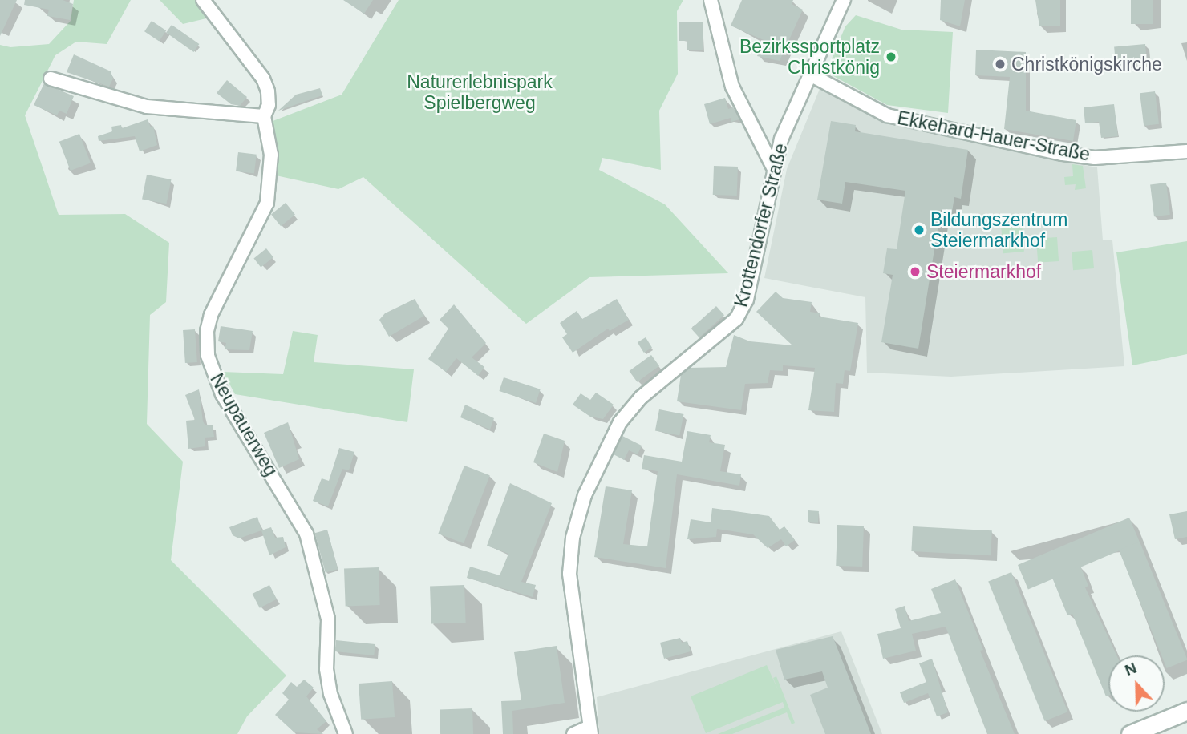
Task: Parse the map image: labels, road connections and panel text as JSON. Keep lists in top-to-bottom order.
{
  "streets": {
    "street": ["Ekkehard-Hauer-Straße", "Krottendorfer Straße", "Neupauerweg"]
  },
  "crossings": [
    ["Ekkehard-Hauer-Straße", "Krottendorfer Straße"]
  ],
  "parks": ["Naturerlebnispark Spielbergweg"],
  "places": [
    "Bezirkssportplatz Christkönig",
    "Christkönigskirche",
    "Bildungszentrum Steiermarkhof",
    "Steiermarkhof"
  ],
  "north": "top"
}
